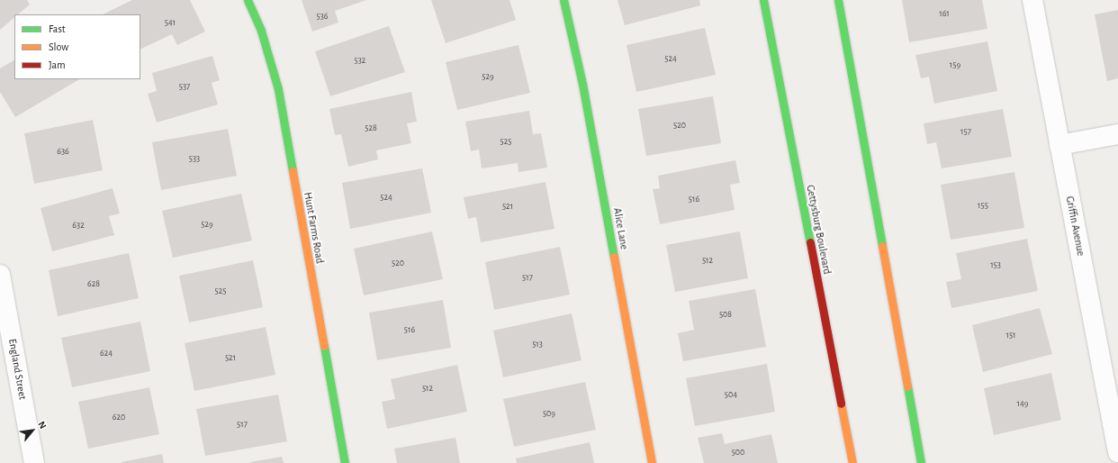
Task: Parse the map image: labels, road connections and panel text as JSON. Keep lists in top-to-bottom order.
{
  "streets": {
    "street": [
      "Griffin Avenue",
      "Hunt Farms Road",
      "Alice Lane",
      "Gettysburg Boulevard",
      "England Street"
    ]
  },
  "house_numbers": [
    "161",
    "536",
    "541",
    "524",
    "532",
    "159",
    "529",
    "537",
    "520",
    "528",
    "157",
    "525",
    "636",
    "533",
    "524",
    "516",
    "155",
    "521",
    "529",
    "632",
    "512",
    "520",
    "153",
    "517",
    "628",
    "525",
    "508",
    "516",
    "151",
    "513",
    "624",
    "521",
    "512",
    "504",
    "149",
    "509",
    "620",
    "517",
    "500"
  ],
  "legend": ["Fast", "Slow", "Jam"],
  "north": "top right"
}
